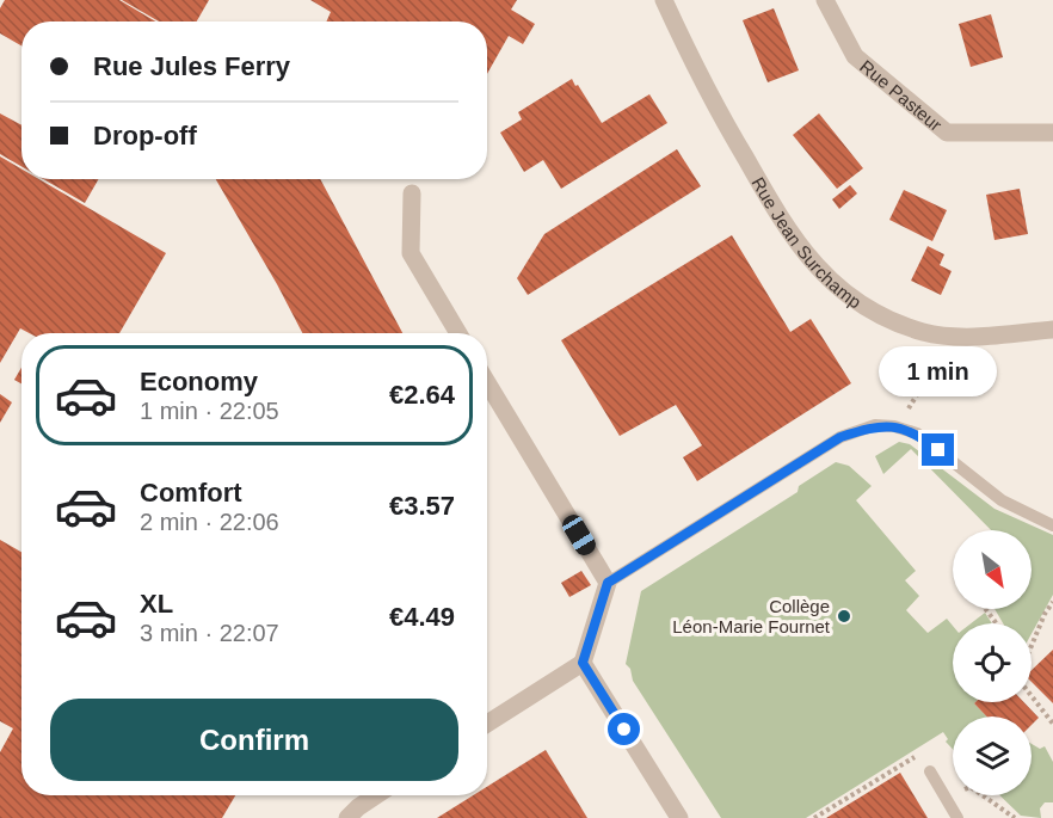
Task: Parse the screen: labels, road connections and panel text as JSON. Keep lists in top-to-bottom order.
{
  "streets": {
    "street": ["Rue Pasteur", "Rue Jean Surchamp"]
  },
  "places": ["Collège Léon-Marie Fournet"],
  "north": "bottom right",
  "page": {
    "banner": ["Rue Jules Ferry", "Drop-off"],
    "list": [
      {
        "name": "Economy",
        "note": "1 min · 22:05",
        "value": "€2.64"
      },
      {
        "name": "Comfort",
        "note": "2 min · 22:06",
        "value": "€3.57"
      },
      {
        "name": "XL",
        "note": "3 min · 22:07",
        "value": "€4.49"
      }
    ],
    "bubble": "1 min",
    "buttons": "Confirm"
  }
}
